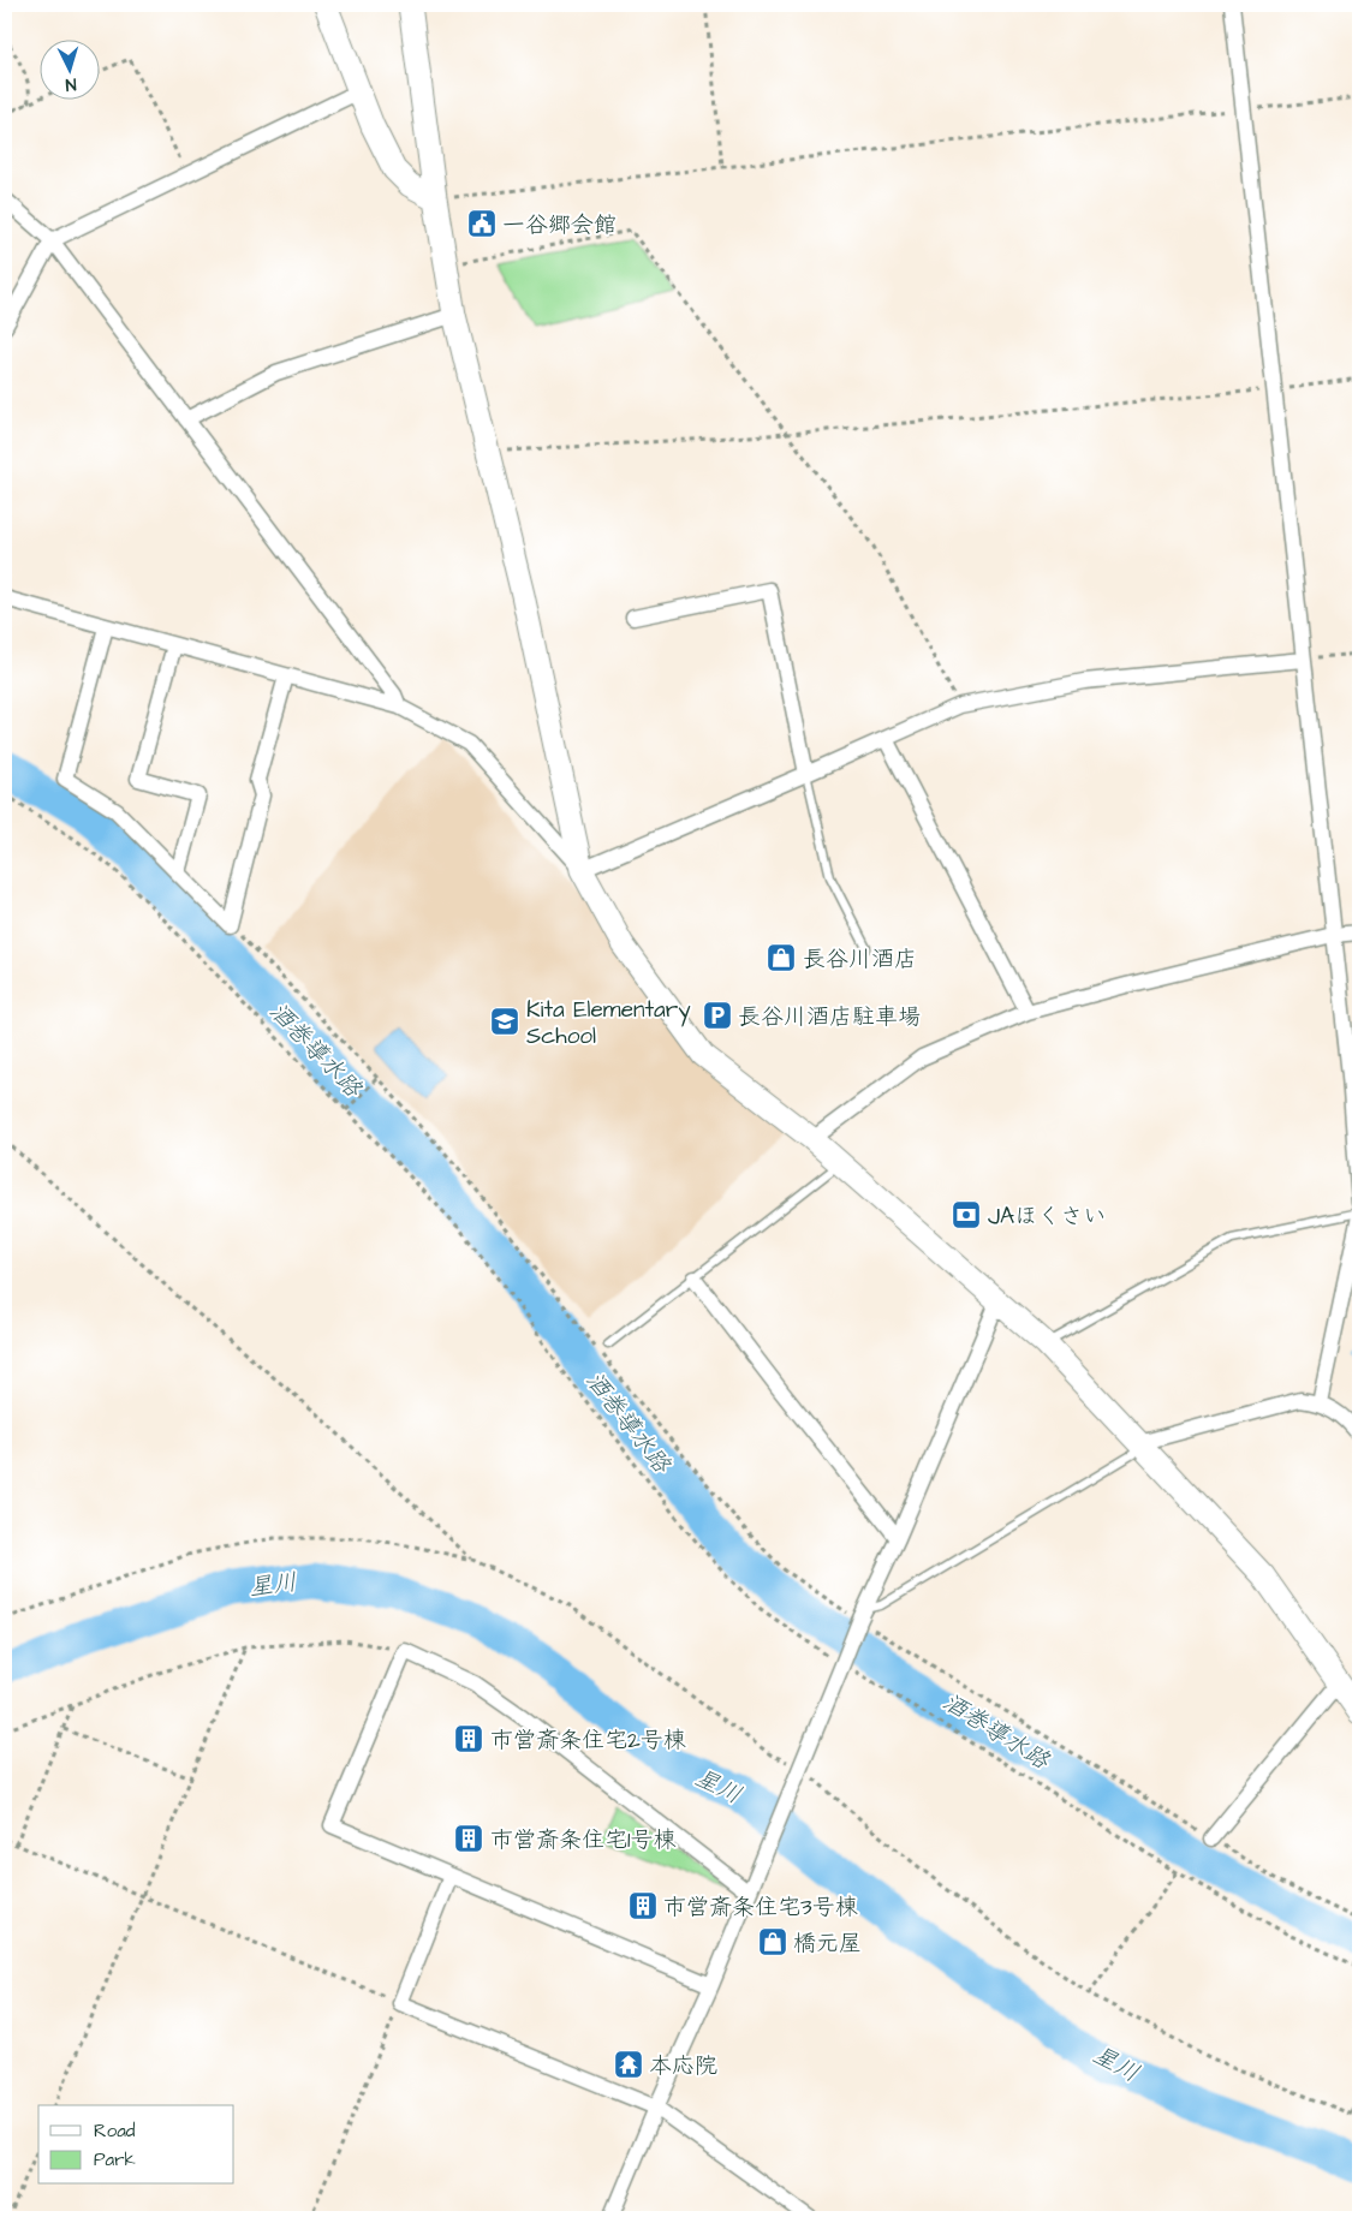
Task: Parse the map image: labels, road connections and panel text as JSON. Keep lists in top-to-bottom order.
{
  "water": ["酒巻導水路", "星川"],
  "places": {
    "public building": ["一谷郷会館"],
    "shop": ["長谷川酒店", "橋元屋"],
    "parking": ["長谷川酒店駐車場"],
    "school or university": ["Kita Elementary School"],
    "bank": ["JAほくさい"],
    "building": ["市営斎条住宅2号棟", "市営斎条住宅1号棟", "市営斎条住宅3号棟"],
    "temple": ["本応院"]
  },
  "legend": ["Road", "Park"],
  "north": "bottom"
}
